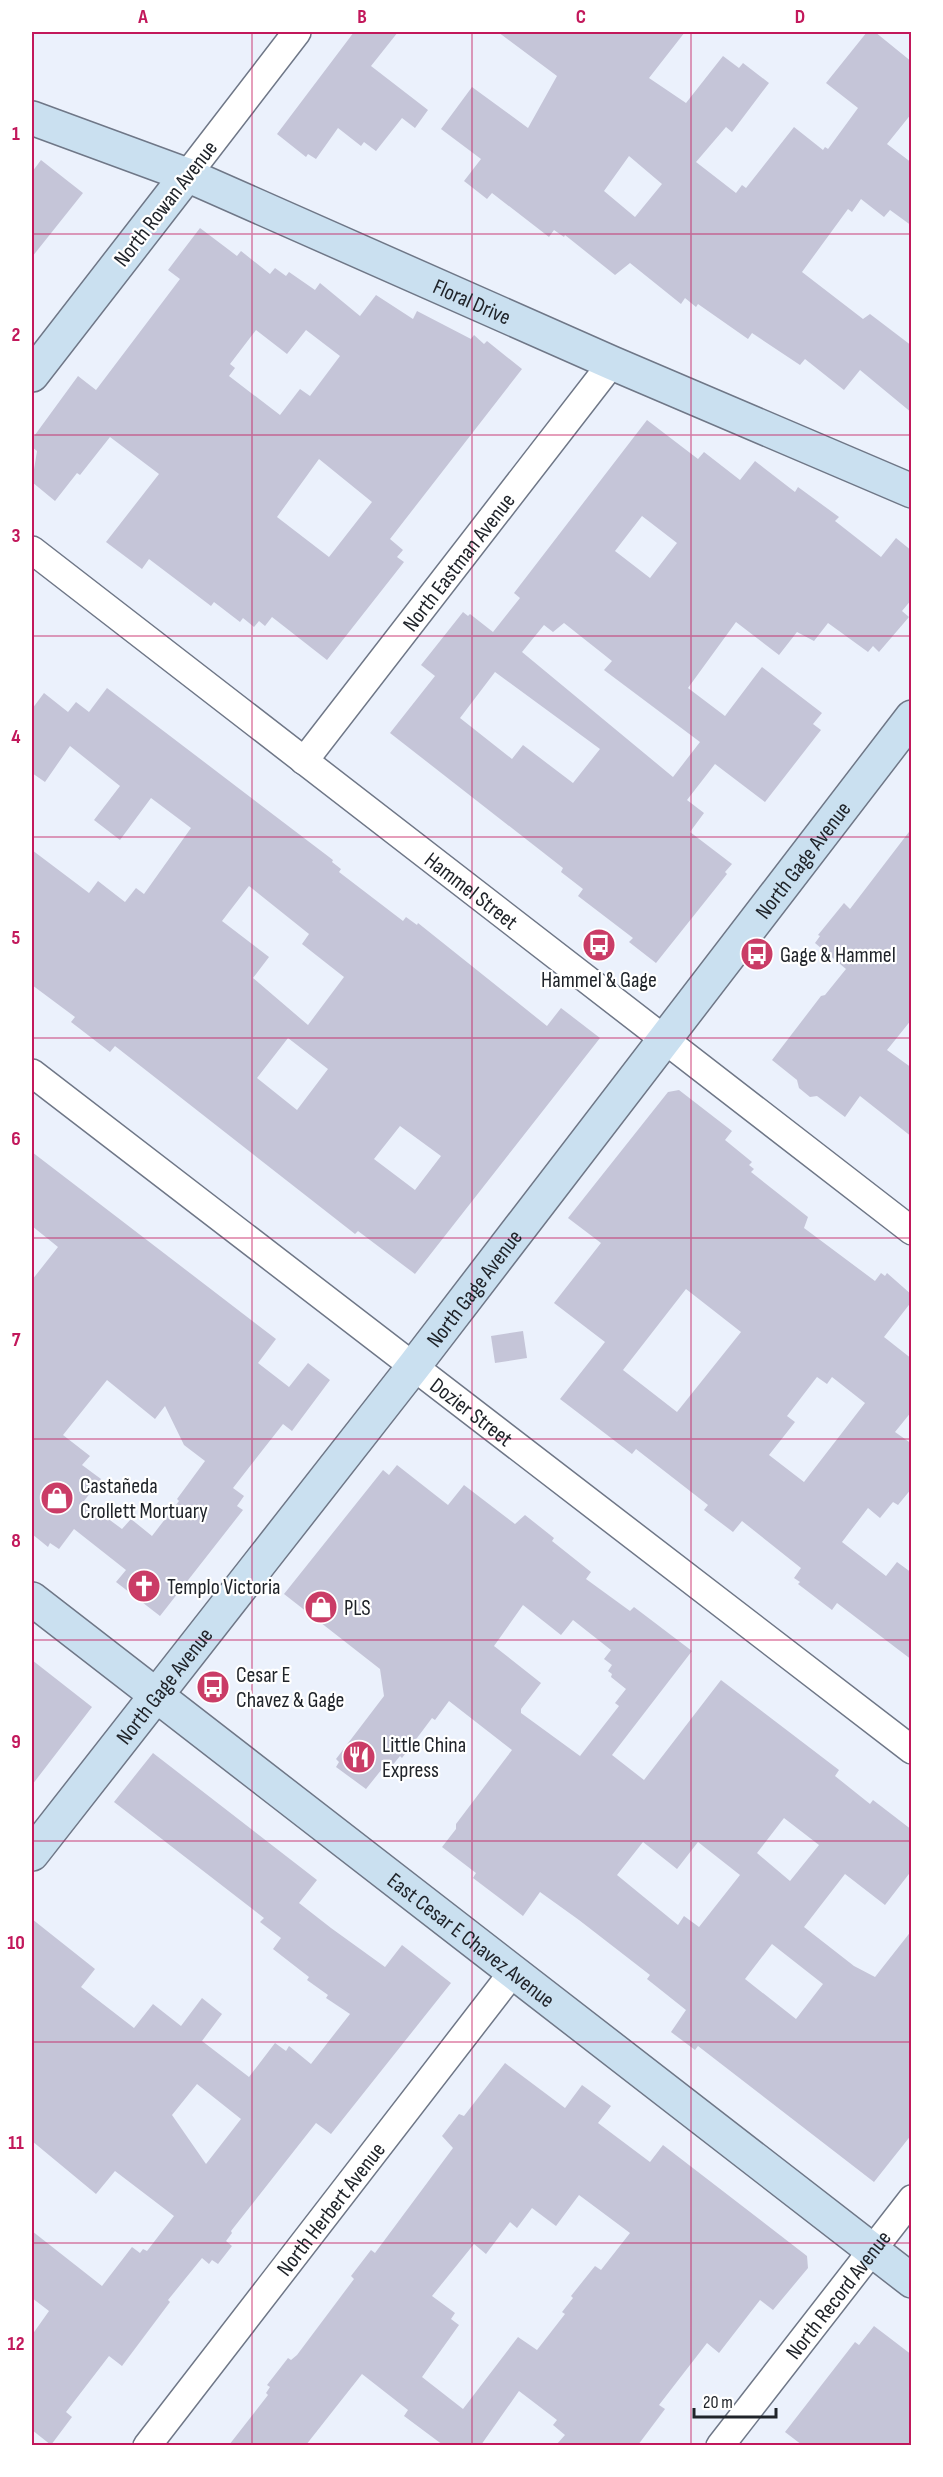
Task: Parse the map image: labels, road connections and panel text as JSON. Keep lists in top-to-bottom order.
{
  "streets": {
    "street": [
      "North Rowan Avenue",
      "Floral Drive",
      "North Eastman Avenue",
      "North Gage Avenue",
      "Hammel Street",
      "Dozier Street",
      "East Cesar E Chavez Avenue",
      "North Herbert Avenue",
      "North Record Avenue"
    ]
  },
  "crossings": [
    ["North Rowan Avenue", "Floral Drive"],
    ["Floral Drive", "North Eastman Avenue"],
    ["North Eastman Avenue", "Hammel Street"],
    ["North Gage Avenue", "Hammel Street"],
    ["North Gage Avenue", "Dozier Street"],
    ["North Gage Avenue", "East Cesar E Chavez Avenue"],
    ["East Cesar E Chavez Avenue", "North Herbert Avenue"],
    ["East Cesar E Chavez Avenue", "North Record Avenue"]
  ],
  "places": {
    "bus stop": ["Hammel & Gage", "Gage & Hammel", "Cesar E Chavez & Gage"],
    "shop": ["Castañeda Crollett Mortuary", "PLS"],
    "church": ["Templo Victoria"],
    "restaurant": ["Little China Express"]
  },
  "scale_bar": "20 m",
  "grid": {
    "columns": [
      "A",
      "B",
      "C",
      "D"
    ],
    "rows": [
      "1",
      "2",
      "3",
      "4",
      "5",
      "6",
      "7",
      "8",
      "9",
      "10",
      "11",
      "12"
    ]
  }
}
